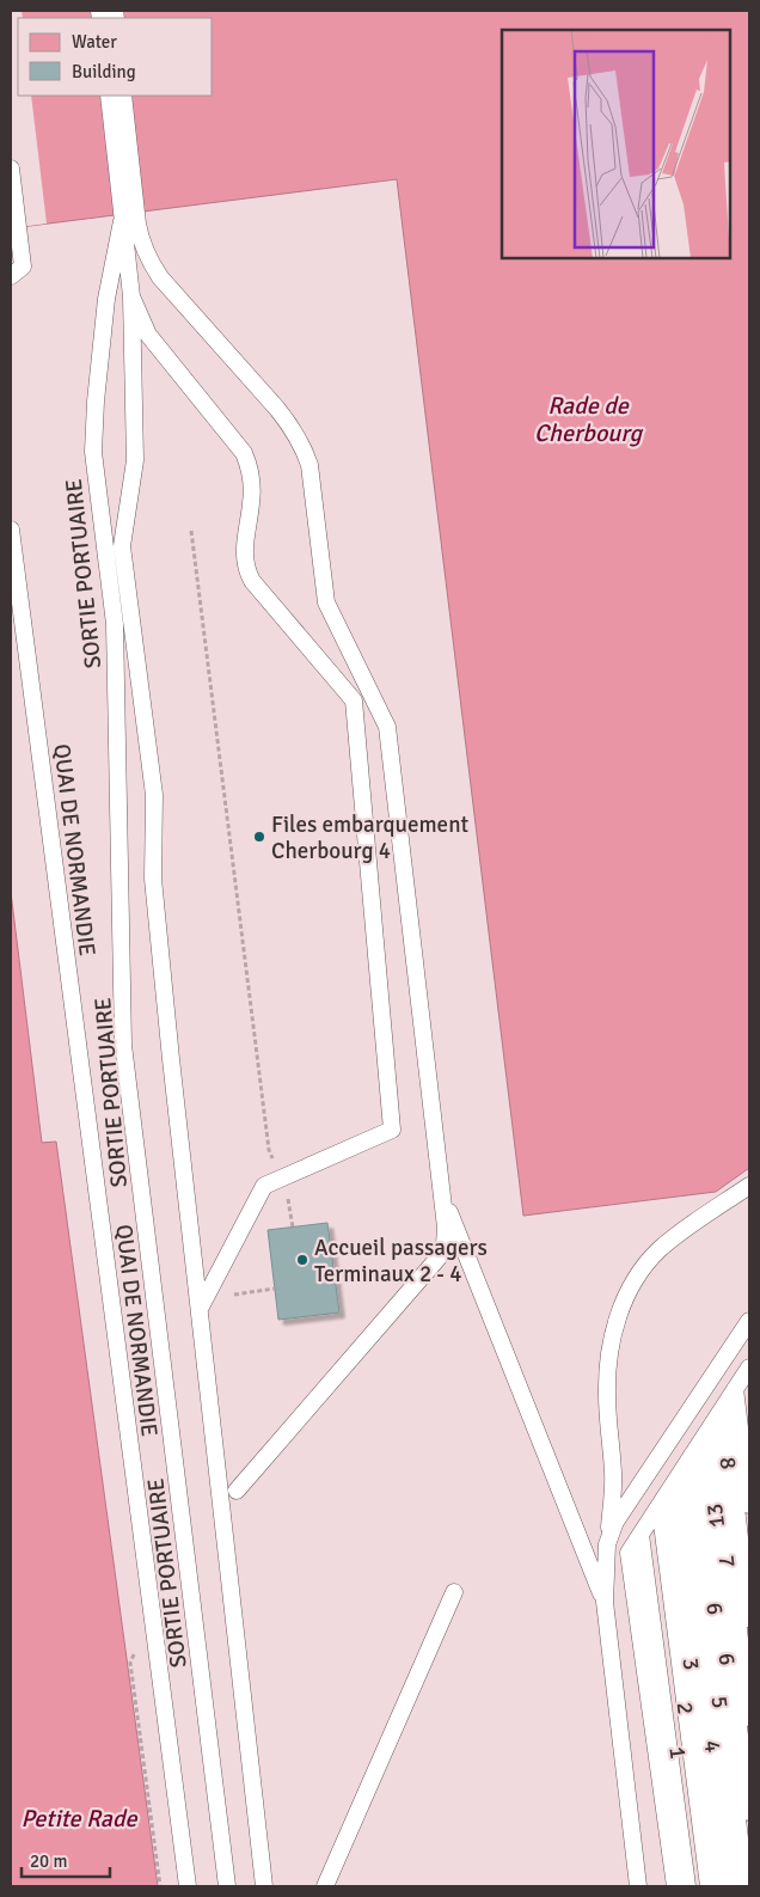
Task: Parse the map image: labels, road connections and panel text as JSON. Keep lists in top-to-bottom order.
{
  "streets": {
    "lane": [
      "SORTIE PORTUAIRE",
      "QUAI DE NORMANDIE",
      "8",
      "13",
      "7",
      "9",
      "6",
      "3",
      "5",
      "2",
      "4",
      "1"
    ]
  },
  "crossings": [
    ["3", "4"],
    ["2", "1"]
  ],
  "water": ["Rade de Cherbourg", "Petite Rade"],
  "places": ["Files embarquement Cherbourg 4", "Accueil passagers Terminaux 2 - 4"],
  "legend": ["Water", "Building"],
  "scale_bar": "20 m"
}
